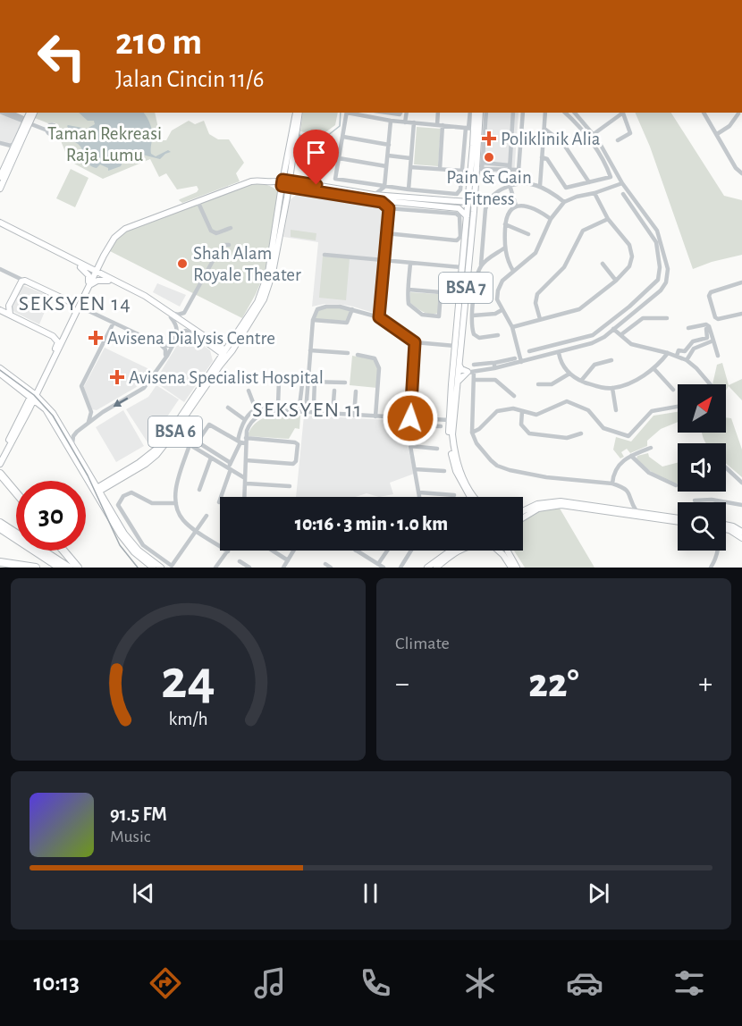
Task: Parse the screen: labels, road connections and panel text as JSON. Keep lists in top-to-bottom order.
{
  "streets": {
    "main road": ["BSA 7", "BSA 6"]
  },
  "districts": ["SEKSYEN 14", "SEKSYEN 11"],
  "parks": ["Taman Rekreasi Raja Lumu"],
  "places": {
    "health": ["Poliklinik Alia", "Avisena Dialysis Centre", "Avisena Specialist Hospital"],
    "other": ["Pain & Gain Fitness", "Shah Alam Royale Theater"]
  },
  "north": "top right",
  "page": {
    "turn": ["210 m", "Jalan Cincin 11/6"],
    "limit": "30",
    "trip": "10:16 · 3 min · 1.0 km",
    "tile": "Climate",
    "heat": ["−", "22°", "+"],
    "song": ["91.5 FM", "Music"],
    "tabs": "10:13",
    "gauge": ["24", "km/h"]
  }
}
